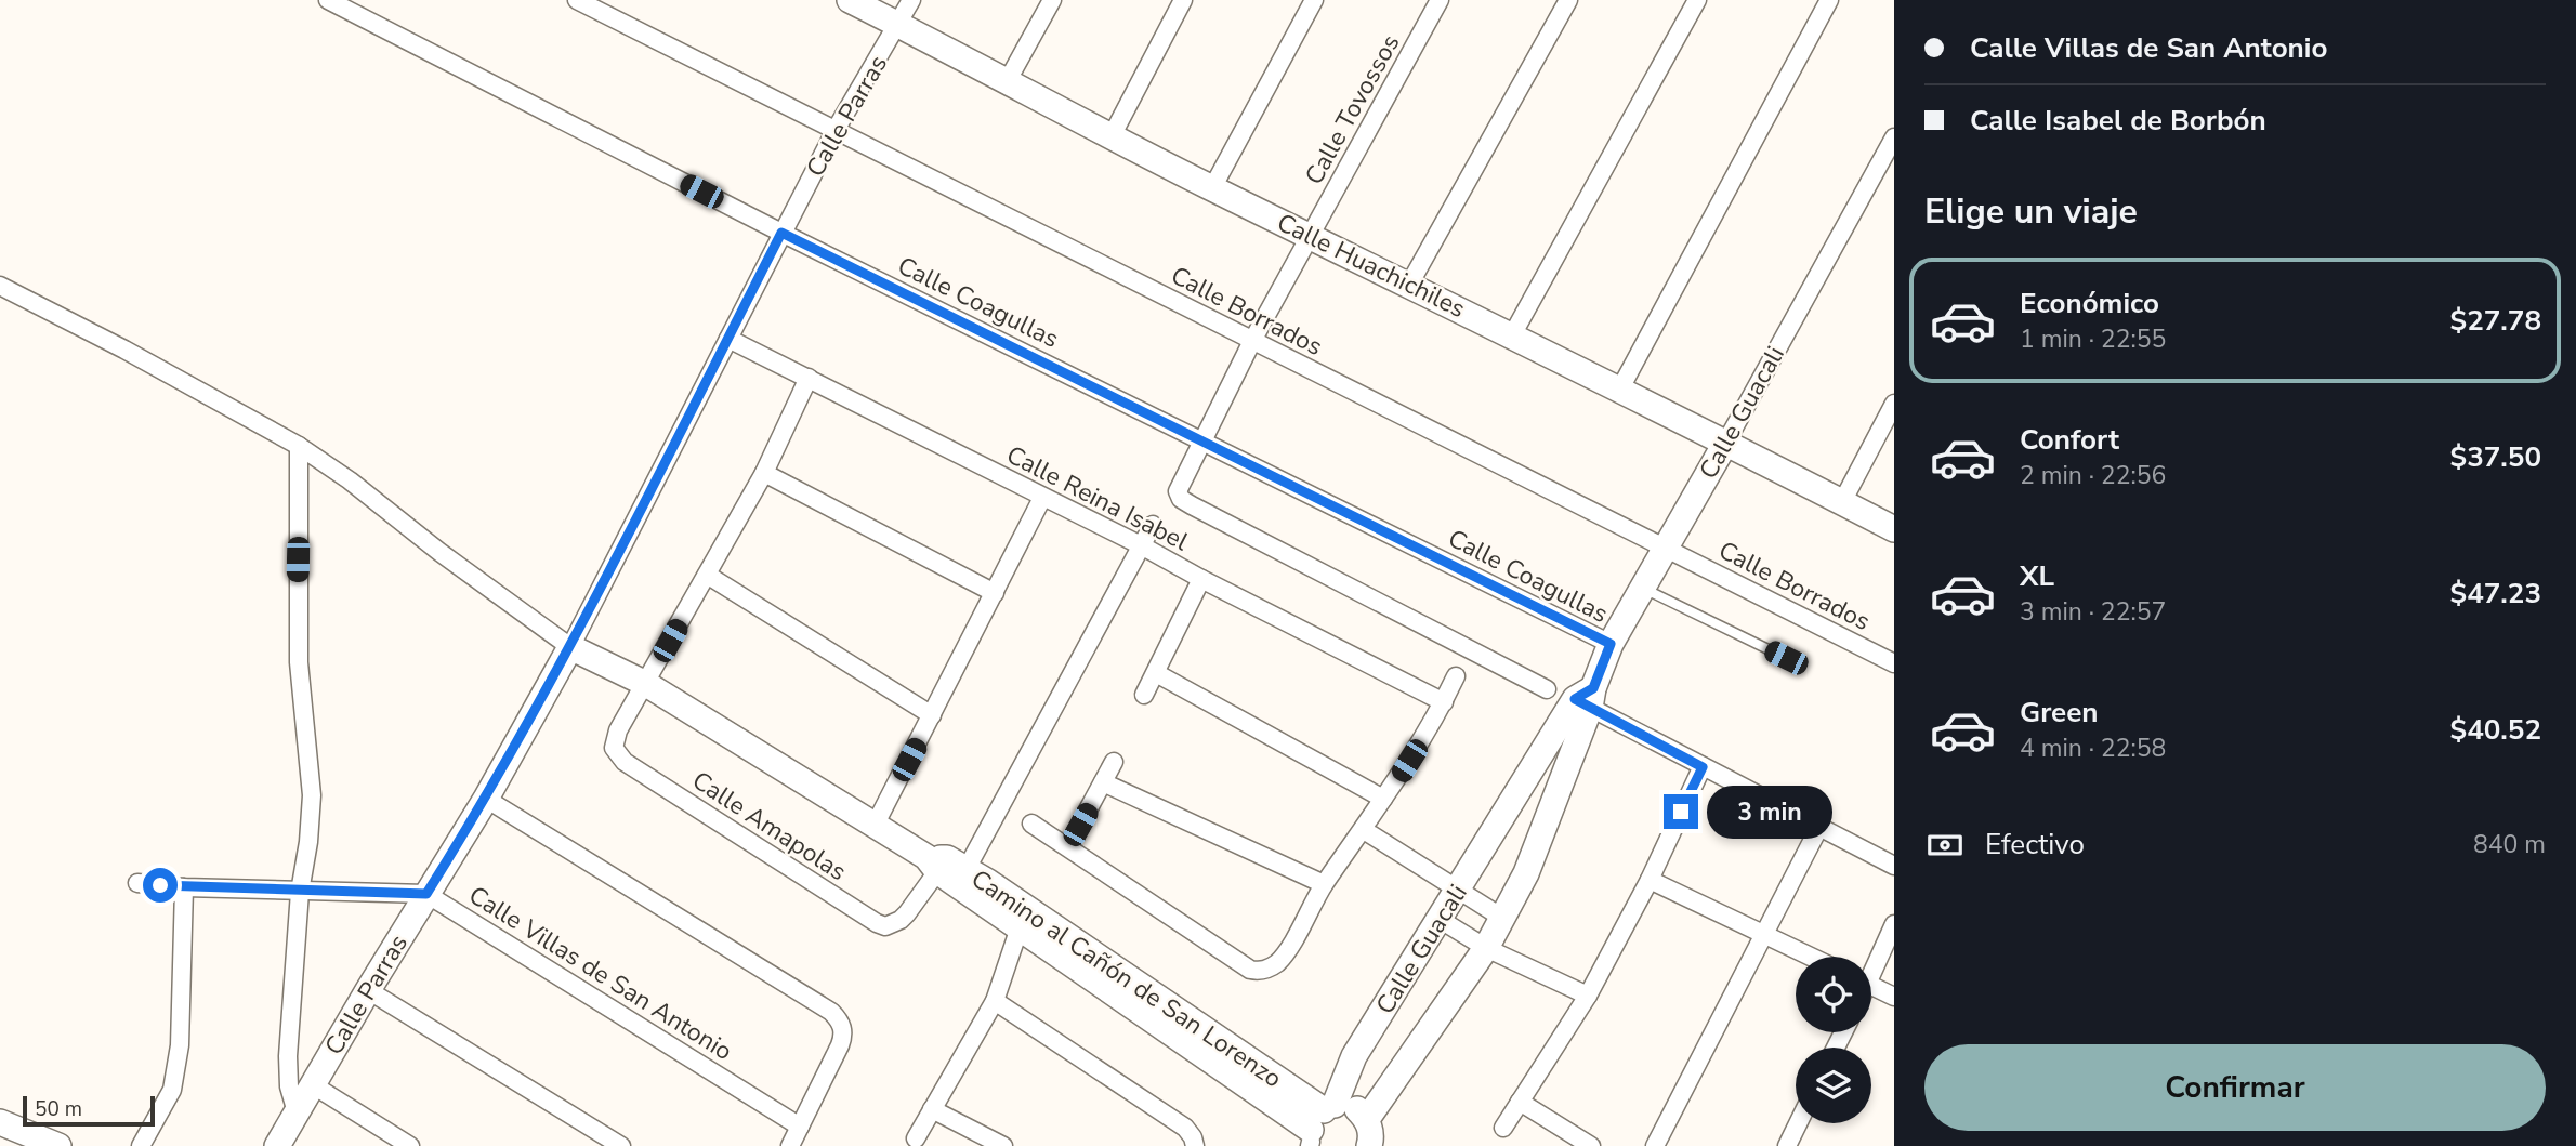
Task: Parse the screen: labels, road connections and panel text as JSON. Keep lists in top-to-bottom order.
{
  "streets": {
    "street": [
      "Calle Tovossos",
      "Calle Parras",
      "Calle Huachichiles",
      "Calle Coagullas",
      "Calle Borrados",
      "Calle Guacali",
      "Calle Reina Isabel",
      "Calle Amapolas",
      "Calle Villas de San Antonio",
      "Camino al Cañón de San Lorenzo"
    ]
  },
  "crossings": [
    ["Calle Tovossos", "Calle Huachichiles"],
    ["Calle Tovossos", "Calle Coagullas"],
    ["Calle Tovossos", "Calle Borrados"],
    ["Calle Parras", "Calle Huachichiles"],
    ["Calle Parras", "Calle Coagullas"],
    ["Calle Parras", "Calle Borrados"],
    ["Calle Parras", "Calle Reina Isabel"],
    ["Calle Parras", "Calle Villas de San Antonio"],
    ["Calle Parras", "Camino al Cañón de San Lorenzo"],
    ["Calle Huachichiles", "Calle Guacali"],
    ["Calle Coagullas", "Calle Guacali"],
    ["Calle Borrados", "Calle Guacali"],
    ["Calle Guacali", "Camino al Cañón de San Lorenzo"],
    ["Calle Amapolas", "Camino al Cañón de San Lorenzo"]
  ],
  "scale_bar": "50 m",
  "page": {
    "banner": ["Calle Villas de San Antonio", "Calle Isabel de Borbón"],
    "heading": "Elige un viaje",
    "list": [
      {
        "name": "Económico",
        "note": "1 min · 22:55",
        "value": "$27.78"
      },
      {
        "name": "Confort",
        "note": "2 min · 22:56",
        "value": "$37.50"
      },
      {
        "name": "XL",
        "note": "3 min · 22:57",
        "value": "$47.23"
      },
      {
        "name": "Green",
        "note": "4 min · 22:58",
        "value": "$40.52"
      }
    ],
    "bubble": "3 min",
    "pay": ["Efectivo", "840 m"],
    "buttons": "Confirmar",
    "scale": "50 m"
  }
}
